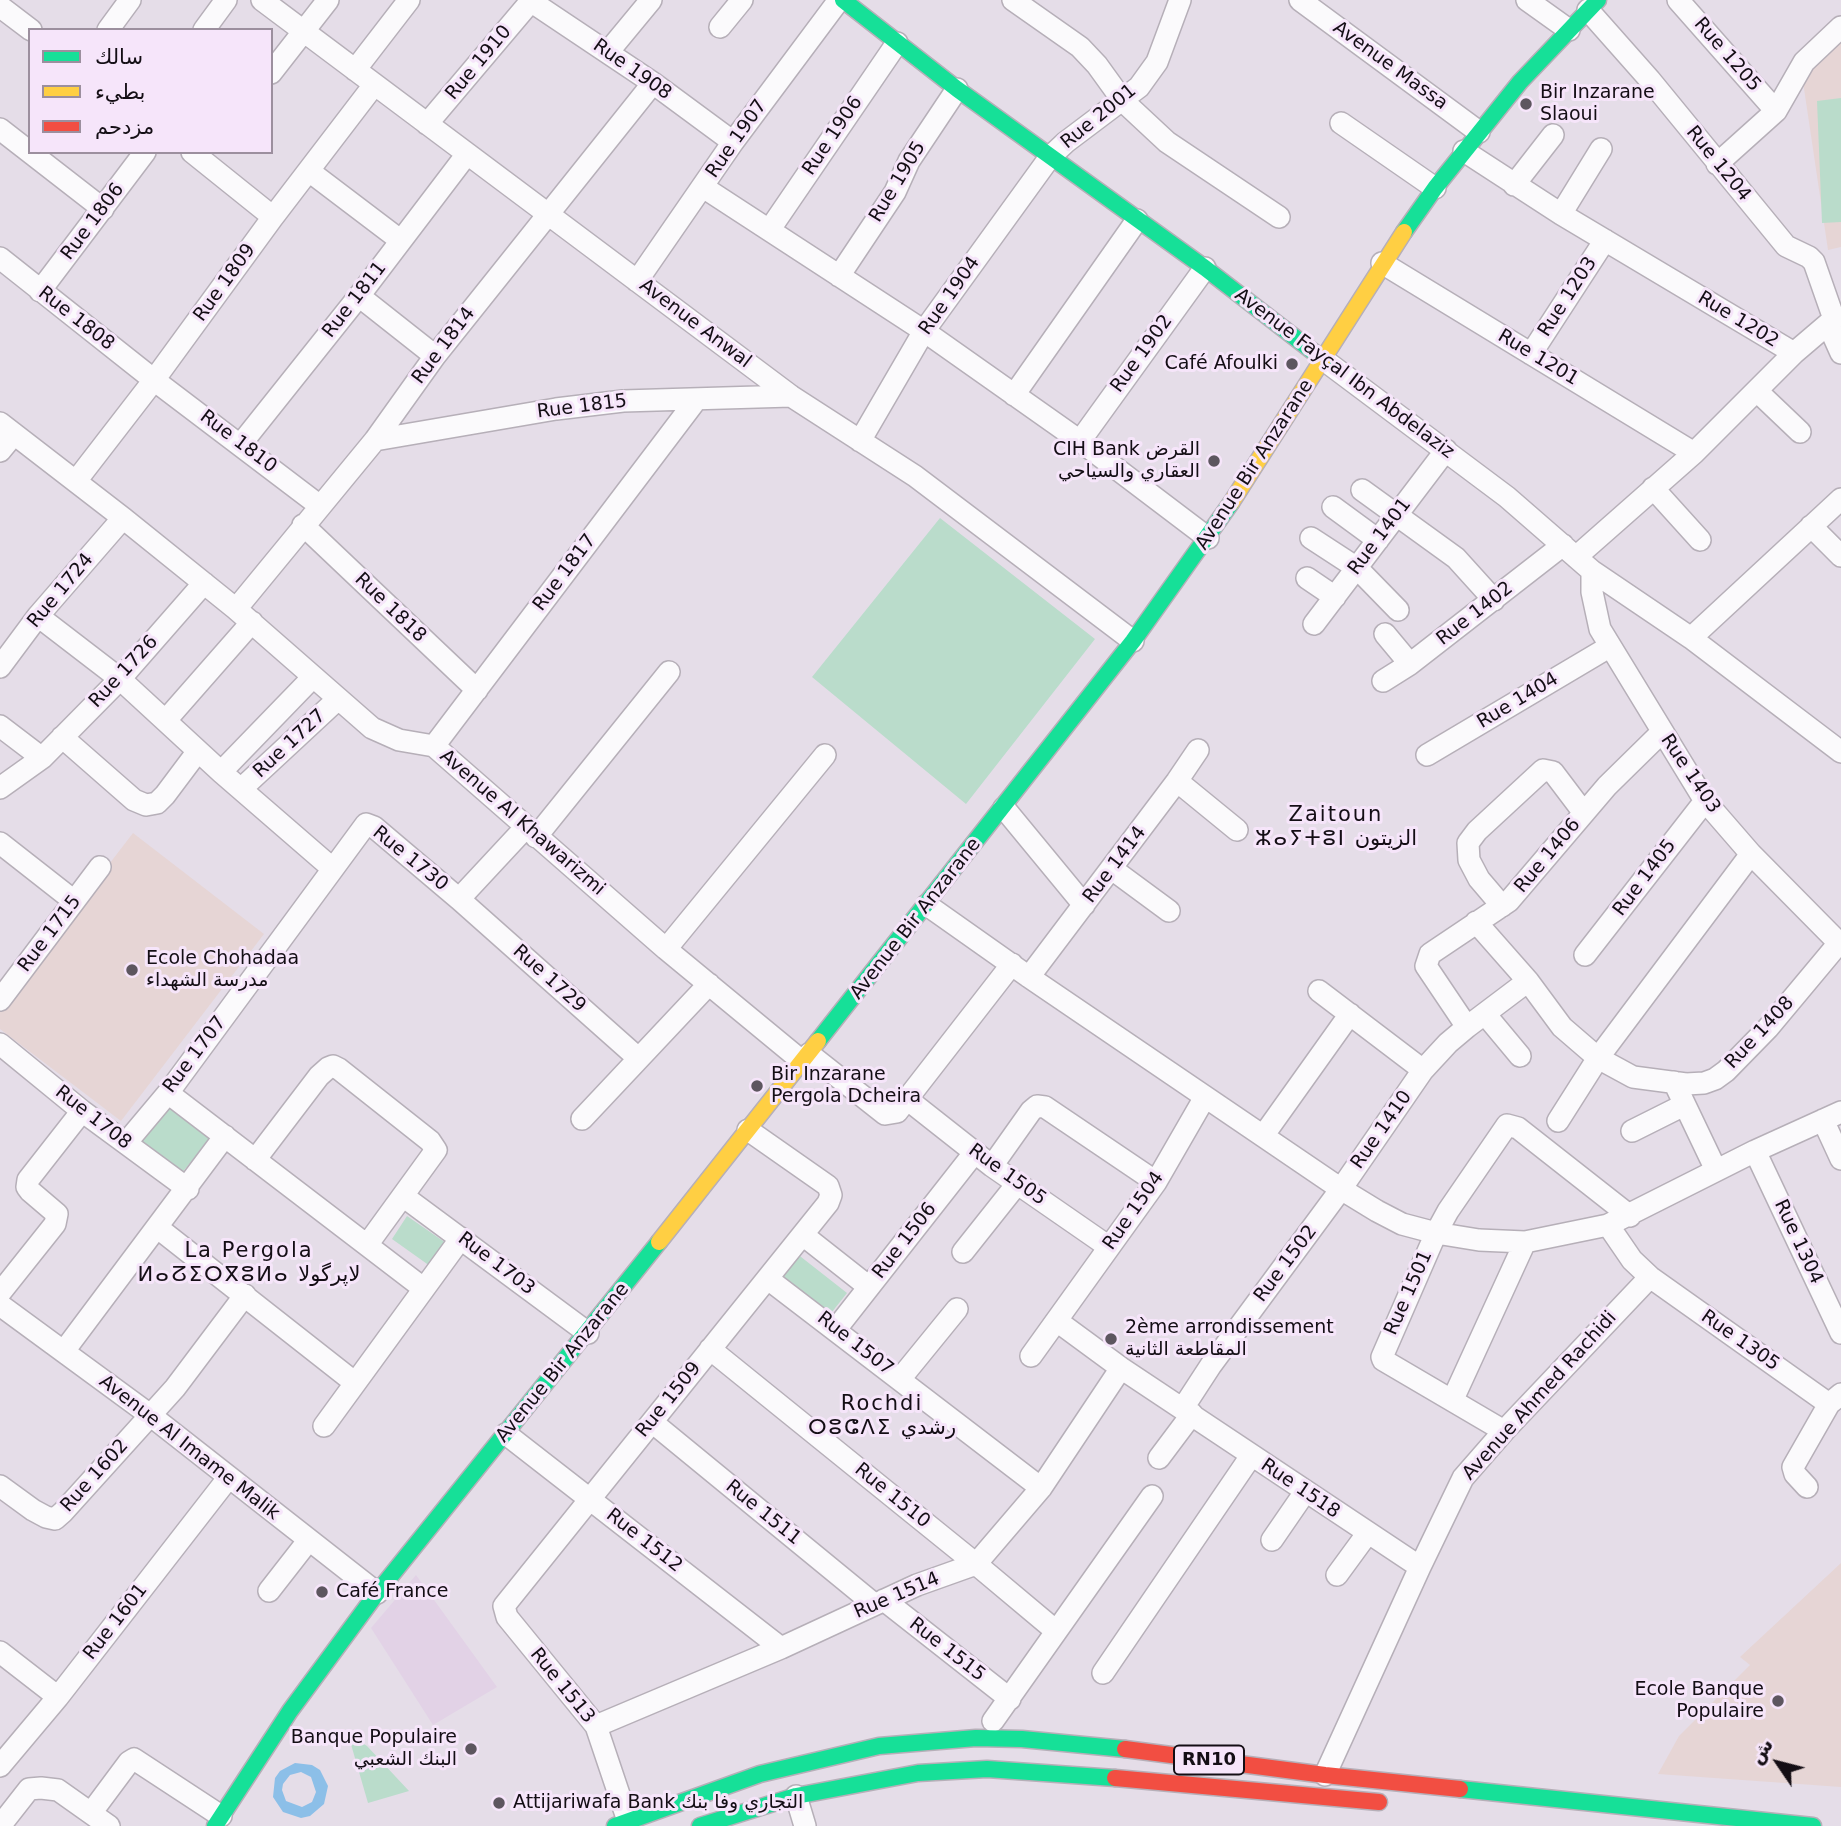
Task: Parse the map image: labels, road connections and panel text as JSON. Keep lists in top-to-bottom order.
{
  "streets": {
    "street": [
      "Rue 1205",
      "Rue 1910",
      "Avenue Massa",
      "Rue 1908",
      "Rue 2001",
      "Rue 1906",
      "Rue 1907",
      "Rue 1204",
      "Rue 1905",
      "Rue 1806",
      "Rue 1809",
      "Rue 1904",
      "Rue 1203",
      "Rue 1811",
      "Rue 1808",
      "Rue 1202",
      "Avenue Anwal",
      "Rue 1814",
      "Rue 1902",
      "Rue 1201",
      "Avenue Fayçal Ibn Abdelaziz",
      "Rue 1815",
      "Rue 1810",
      "Avenue Bir Anzarane",
      "Rue 1401",
      "Rue 1817",
      "Rue 1724",
      "Rue 1818",
      "Rue 1402",
      "Rue 1726",
      "Rue 1404",
      "Rue 1727",
      "Rue 1403",
      "Avenue Al Khawarizmi",
      "Rue 1406",
      "Rue 1730",
      "Rue 1414",
      "Rue 1405",
      "Rue 1715",
      "Rue 1729",
      "Rue 1408",
      "Rue 1707",
      "Rue 1708",
      "Rue 1410",
      "Rue 1505",
      "Rue 1504",
      "Rue 1506",
      "Rue 1304",
      "Rue 1703",
      "Rue 1502",
      "Rue 1501",
      "Rue 1305",
      "Rue 1507",
      "Avenue Ahmed Rachidi",
      "Rue 1509",
      "Avenue Al Imame Malik",
      "Rue 1602",
      "Rue 1518",
      "Rue 1510",
      "Rue 1511",
      "Rue 1512",
      "Rue 1514",
      "Rue 1601",
      "Rue 1515",
      "Rue 1513",
      "RN10"
    ]
  },
  "crossings": [
    ["Rue 1910", "Rue 1908"],
    ["Rue 1910", "Avenue Anwal"],
    ["Avenue Massa", "Avenue Bir Anzarane"],
    ["Rue 1908", "Rue 1907"],
    ["Rue 1908", "Rue 1814"],
    ["Rue 2001", "Rue 1904"],
    ["Rue 2001", "Avenue Fayçal Ibn Abdelaziz"],
    ["Rue 1906", "Avenue Fayçal Ibn Abdelaziz"],
    ["Rue 1907", "Avenue Anwal"],
    ["Rue 1907", "Avenue Fayçal Ibn Abdelaziz"],
    ["Rue 1204", "Avenue Bir Anzarane"],
    ["Rue 1905", "Avenue Fayçal Ibn Abdelaziz"],
    ["Rue 1806", "Rue 1808"],
    ["Rue 1809", "Rue 1808"],
    ["Rue 1809", "Avenue Anwal"],
    ["Rue 1809", "Rue 1810"],
    ["Rue 1809", "Avenue Al Khawarizmi"],
    ["Rue 1904", "Avenue Anwal"],
    ["Rue 1904", "Avenue Fayçal Ibn Abdelaziz"],
    ["Rue 1203", "Rue 1202"],
    ["Rue 1203", "Rue 1201"],
    ["Rue 1811", "Avenue Anwal"],
    ["Rue 1811", "Rue 1810"],
    ["Rue 1808", "Rue 1810"],
    ["Rue 1202", "Rue 1201"],
    ["Rue 1202", "Avenue Fayçal Ibn Abdelaziz"],
    ["Rue 1202", "Avenue Bir Anzarane"],
    ["Rue 1202", "Rue 1402"],
    ["Avenue Anwal", "Rue 1814"],
    ["Avenue Anwal", "Rue 1815"],
    ["Avenue Anwal", "Avenue Bir Anzarane"],
    ["Rue 1814", "Rue 1815"],
    ["Rue 1814", "Rue 1810"],
    ["Rue 1814", "Rue 1818"],
    ["Rue 1814", "Avenue Al Khawarizmi"],
    ["Rue 1902", "Avenue Fayçal Ibn Abdelaziz"],
    ["Rue 1201", "Avenue Bir Anzarane"],
    ["Avenue Fayçal Ibn Abdelaziz", "Avenue Bir Anzarane"],
    ["Avenue Fayçal Ibn Abdelaziz", "Rue 1401"],
    ["Avenue Fayçal Ibn Abdelaziz", "Rue 1402"],
    ["Avenue Fayçal Ibn Abdelaziz", "Rue 1403"],
    ["Rue 1815", "Rue 1817"],
    ["Avenue Bir Anzarane", "Avenue Al Khawarizmi"],
    ["Avenue Bir Anzarane", "Rue 1703"],
    ["Avenue Bir Anzarane", "Rue 1509"],
    ["Avenue Bir Anzarane", "Avenue Al Imame Malik"],
    ["Avenue Bir Anzarane", "Rue 1512"],
    ["Rue 1817", "Rue 1818"],
    ["Rue 1817", "Avenue Al Khawarizmi"],
    ["Rue 1724", "Avenue Al Khawarizmi"],
    ["Rue 1726", "Avenue Al Khawarizmi"],
    ["Rue 1404", "Rue 1403"],
    ["Rue 1727", "Avenue Al Khawarizmi"],
    ["Rue 1403", "Rue 1406"],
    ["Rue 1403", "Rue 1405"],
    ["Rue 1403", "Rue 1408"],
    ["Rue 1406", "Rue 1408"],
    ["Rue 1406", "Rue 1410"],
    ["Rue 1730", "Rue 1729"],
    ["Rue 1730", "Rue 1707"],
    ["Rue 1408", "Rue 1410"],
    ["Rue 1707", "Rue 1708"],
    ["Rue 1410", "Rue 1502"],
    ["Rue 1505", "Rue 1504"],
    ["Rue 1505", "Rue 1506"],
    ["Rue 1506", "Rue 1507"],
    ["Rue 1502", "Rue 1518"],
    ["Rue 1305", "Avenue Ahmed Rachidi"],
    ["Rue 1507", "Rue 1509"],
    ["Rue 1507", "Rue 1514"],
    ["Avenue Ahmed Rachidi", "Rue 1518"],
    ["Avenue Ahmed Rachidi", "RN10"],
    ["Rue 1509", "Rue 1510"],
    ["Rue 1509", "Rue 1511"],
    ["Rue 1509", "Rue 1512"],
    ["Rue 1509", "Rue 1513"],
    ["Avenue Al Imame Malik", "Rue 1602"],
    ["Avenue Al Imame Malik", "Rue 1601"],
    ["Rue 1510", "Rue 1514"],
    ["Rue 1511", "Rue 1514"],
    ["Rue 1511", "Rue 1515"],
    ["Rue 1512", "Rue 1514"],
    ["Rue 1514", "Rue 1515"],
    ["Rue 1514", "Rue 1513"],
    ["Rue 1513", "RN10"]
  ],
  "districts": ["Zaitoun ⵣⴰⵢⵜⵓⵏ الزيتون", "La Pergola ⵍⴰⵒⵉⵔⴳⵓⵍⴰ لاپرگولا", "Rochdi ⵔⵓⵛⴷⵉ رشدي"],
  "places": [
    "Bir Inzarane Slaoui",
    "Café Afoulki",
    "CIH Bank القرض العقاري والسياحي",
    "Ecole Chohadaa مدرسة الشهداء",
    "Bir Inzarane Pergola Dcheira",
    "2ème arrondissement المقاطعة الثانية",
    "Café France",
    "Ecole Banque Populaire",
    "Banque Populaire البنك الشعبي",
    "Attijariwafa Bank التجاري وفا بنك"
  ],
  "legend": ["سالك", "بطيء", "مزدحم"],
  "north": "top left"
}
